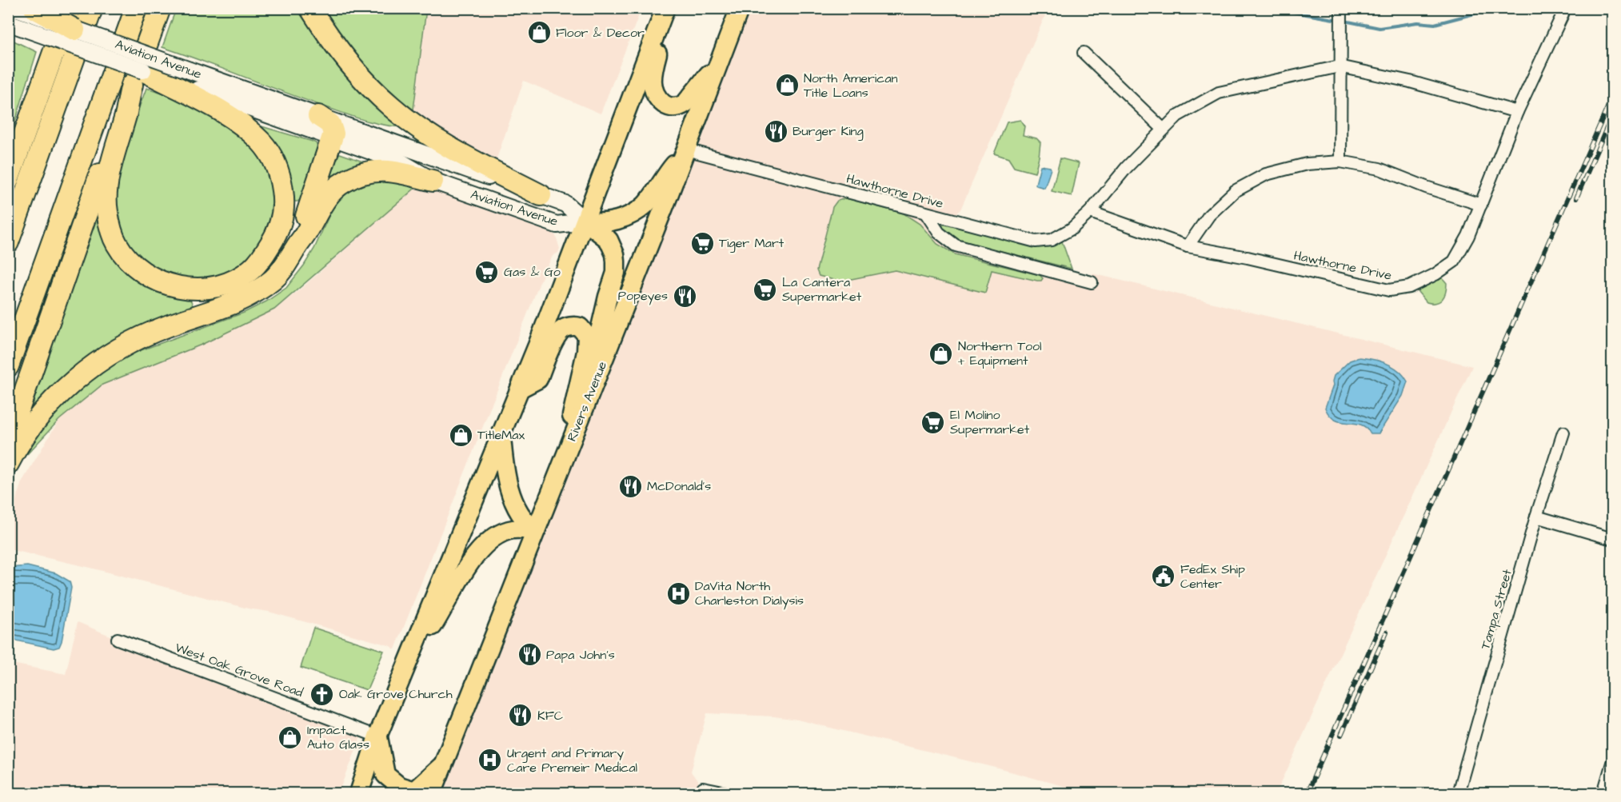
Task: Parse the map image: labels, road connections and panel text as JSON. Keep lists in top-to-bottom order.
{
  "streets": {
    "main road": ["Rivers Avenue"],
    "street": [
      "Aviation Avenue",
      "Hawthorne Drive",
      "Tampa Street",
      "West Oak Grove Road"
    ]
  },
  "crossings": [
    ["Hawthorne Drive", "Rivers Avenue"]
  ],
  "places": {
    "shop": [
      "Floor & Decor",
      "North American Title Loans",
      "Northern Tool + Equipment",
      "TitleMax",
      "Impact Auto Glass"
    ],
    "restaurant": [
      "Burger King",
      "Popeyes",
      "McDonald's",
      "Papa John's",
      "KFC"
    ],
    "supermarket": [
      "Tiger Mart",
      "Gas & Go",
      "La Cantera Supermarket",
      "El Molino Supermarket"
    ],
    "public building": ["FedEx Ship Center"],
    "hospital": ["DaVita North Charleston Dialysis", "Urgent and Primary Care Premeir Medical"],
    "church": ["Oak Grove Church"]
  }
}
